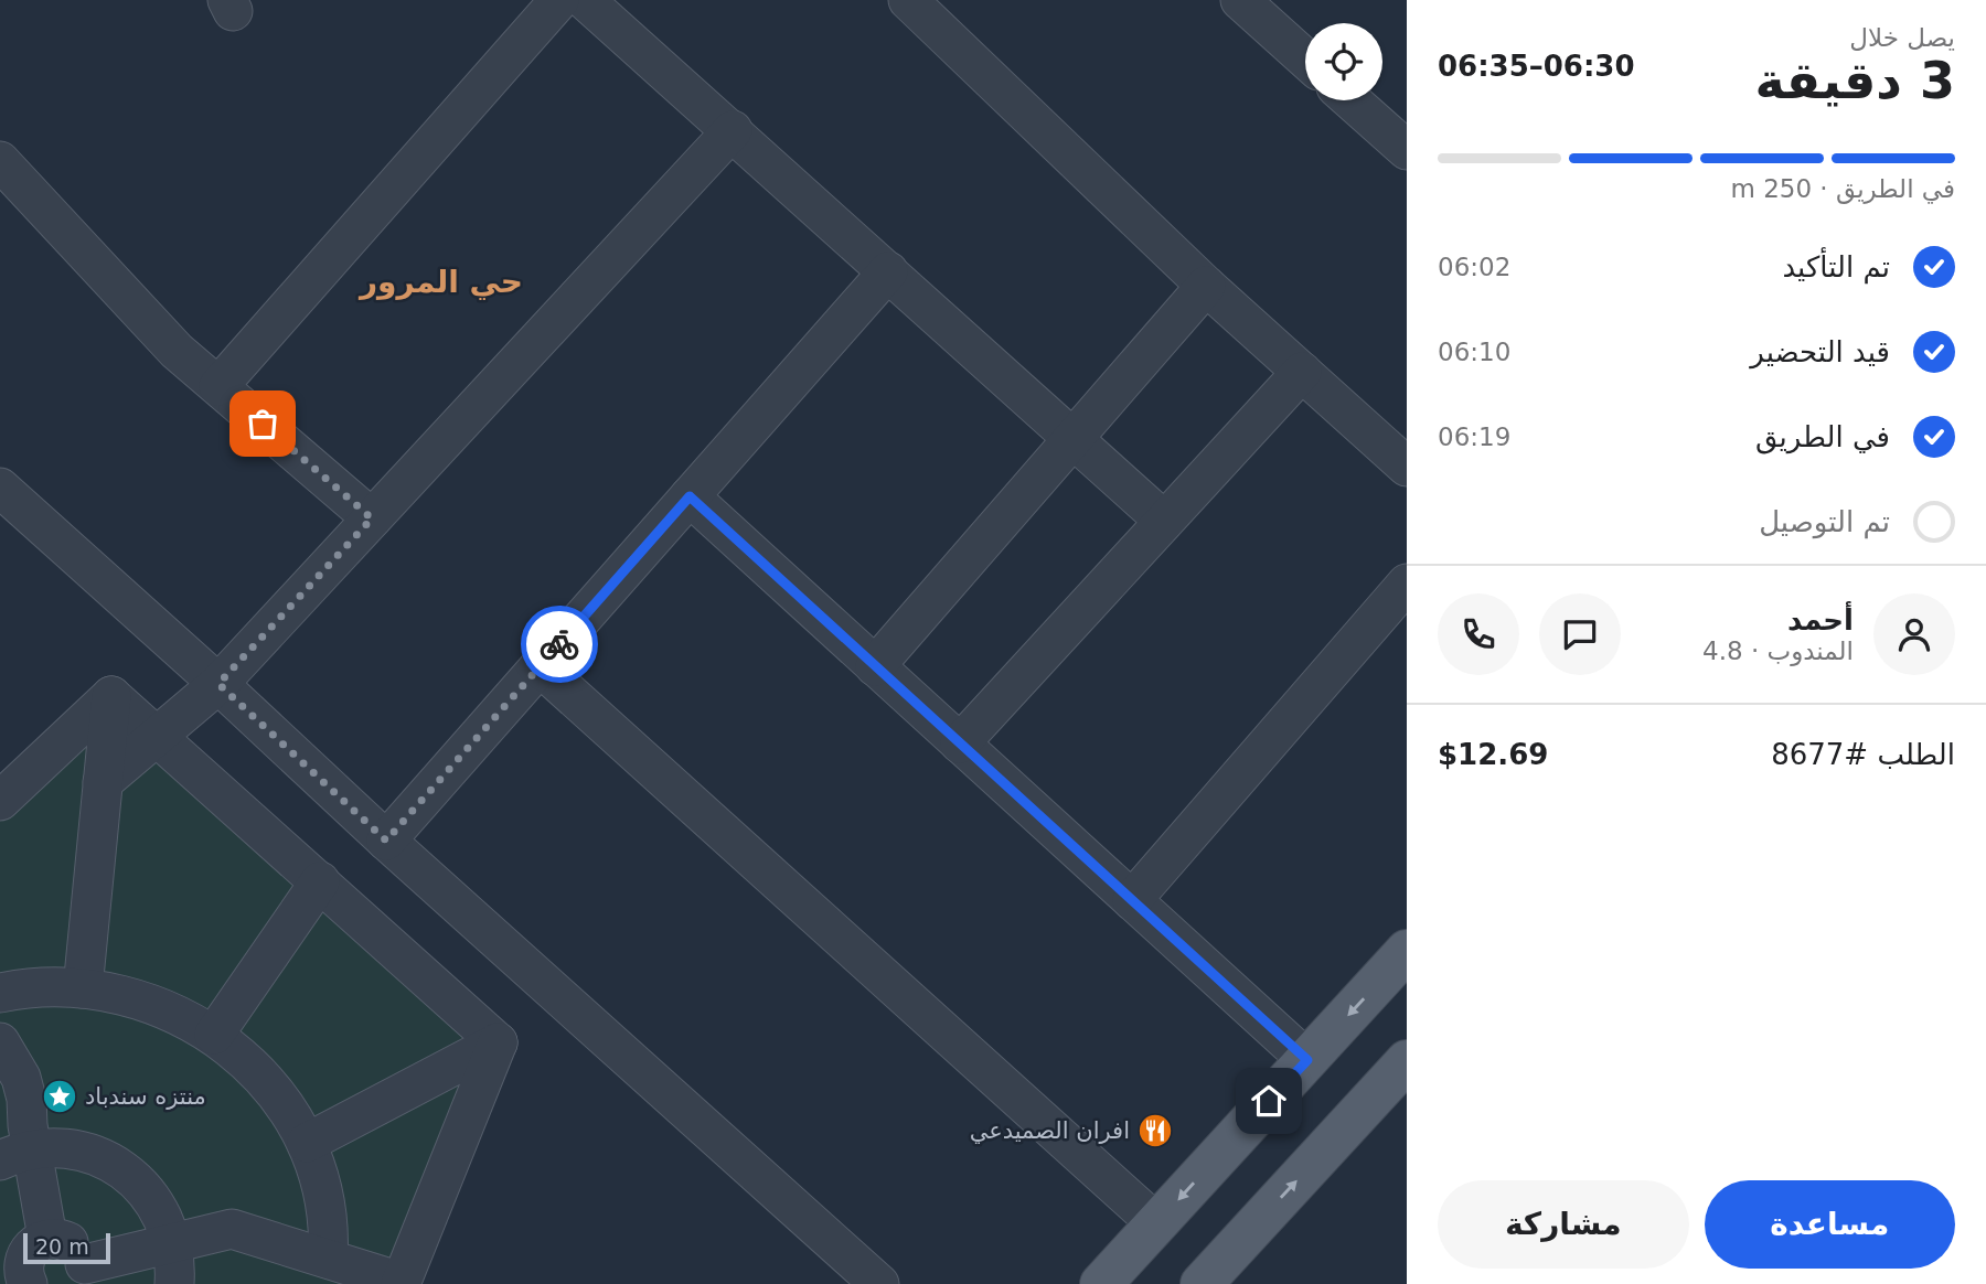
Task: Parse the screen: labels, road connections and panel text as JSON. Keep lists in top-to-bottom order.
{
  "districts": ["حي المرور"],
  "places": {
    "place": ["منتزه سندباد"],
    "restaurant": ["افران الصميدعي"]
  },
  "scale_bar": "20 m",
  "page": {
    "heading": ["3 دقيقة", "يصل خلال", "06:30–06:35"],
    "panel": [
      "أحمد",
      "المندوب · 4.8",
      "الطلب #8677",
      "$12.69"
    ],
    "bar": "في الطريق · 250 m",
    "list": [
      ["تم التأكيد", "06:02"],
      ["قيد التحضير", "06:10"],
      ["في الطريق", "06:19"],
      "تم التوصيل"
    ],
    "buttons": ["مساعدة", "مشاركة"],
    "scale": "20 m"
  }
}
